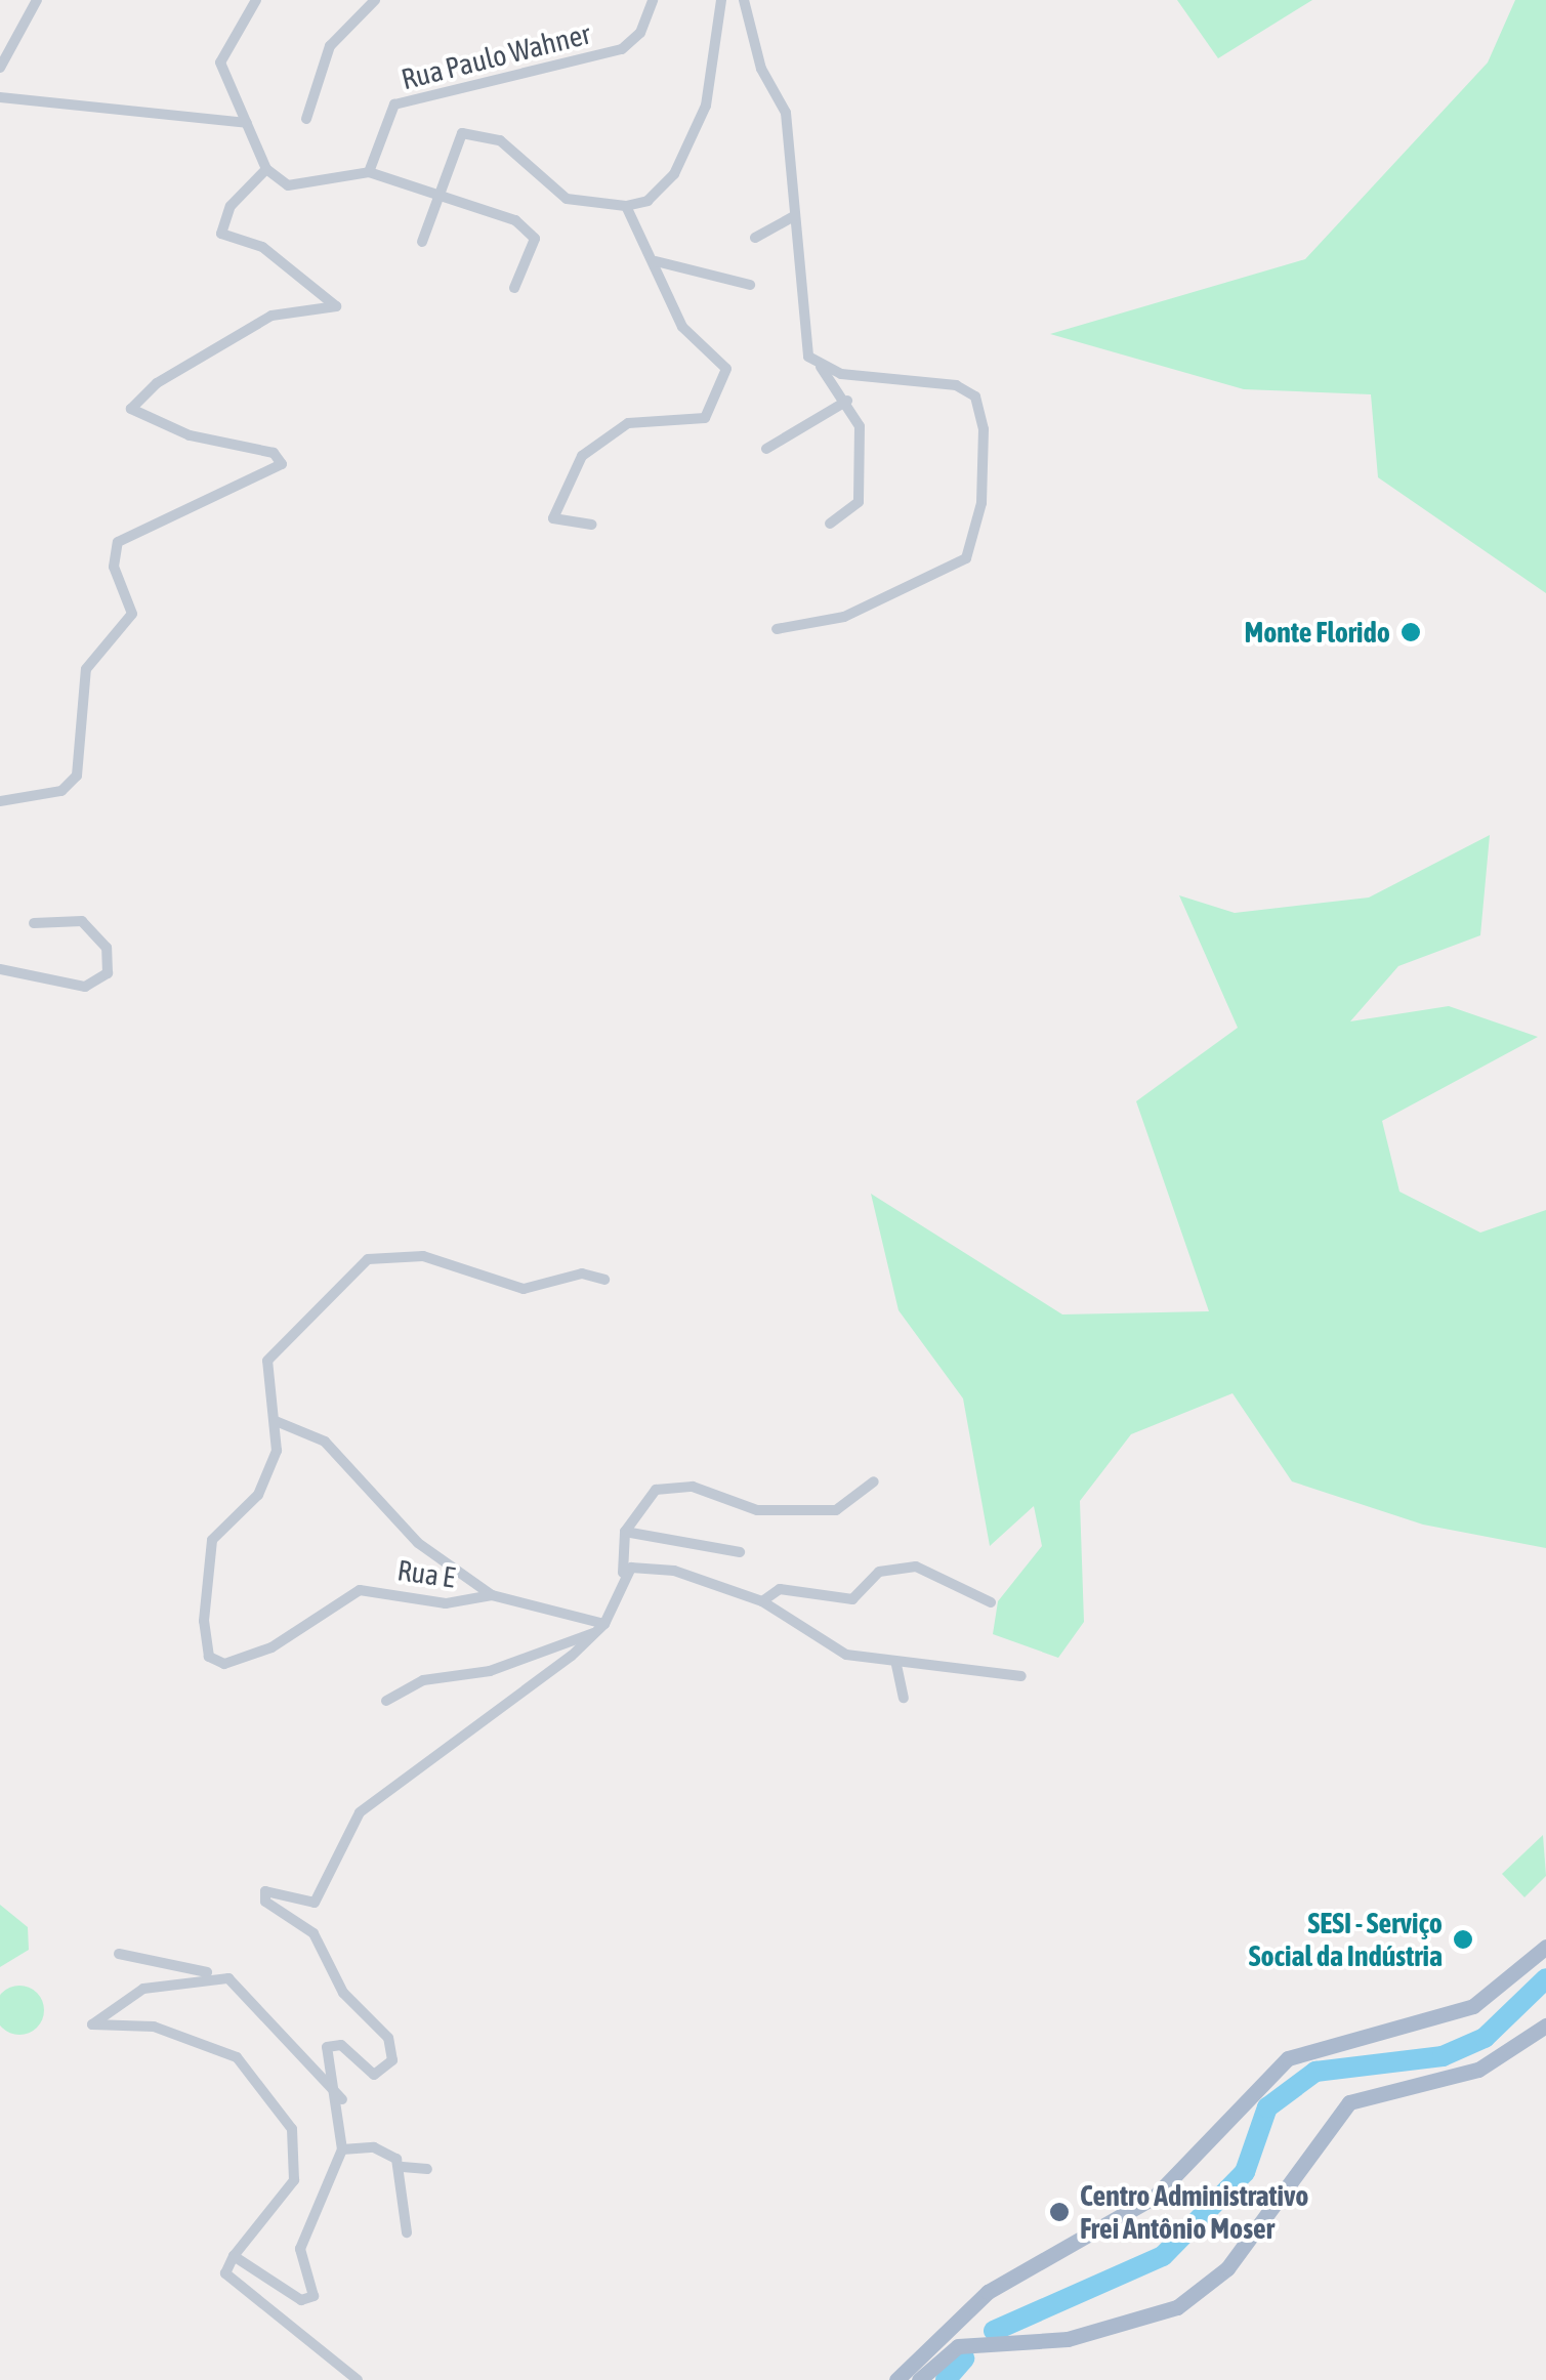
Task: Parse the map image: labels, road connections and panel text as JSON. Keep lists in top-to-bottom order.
{
  "streets": {
    "street": ["Rua Paulo Wahner", "Rua E"]
  },
  "places": ["Monte Florido", "SESI - Serviço Social da Indústria", "Centro Administrativo Frei Antônio Moser"]
}
